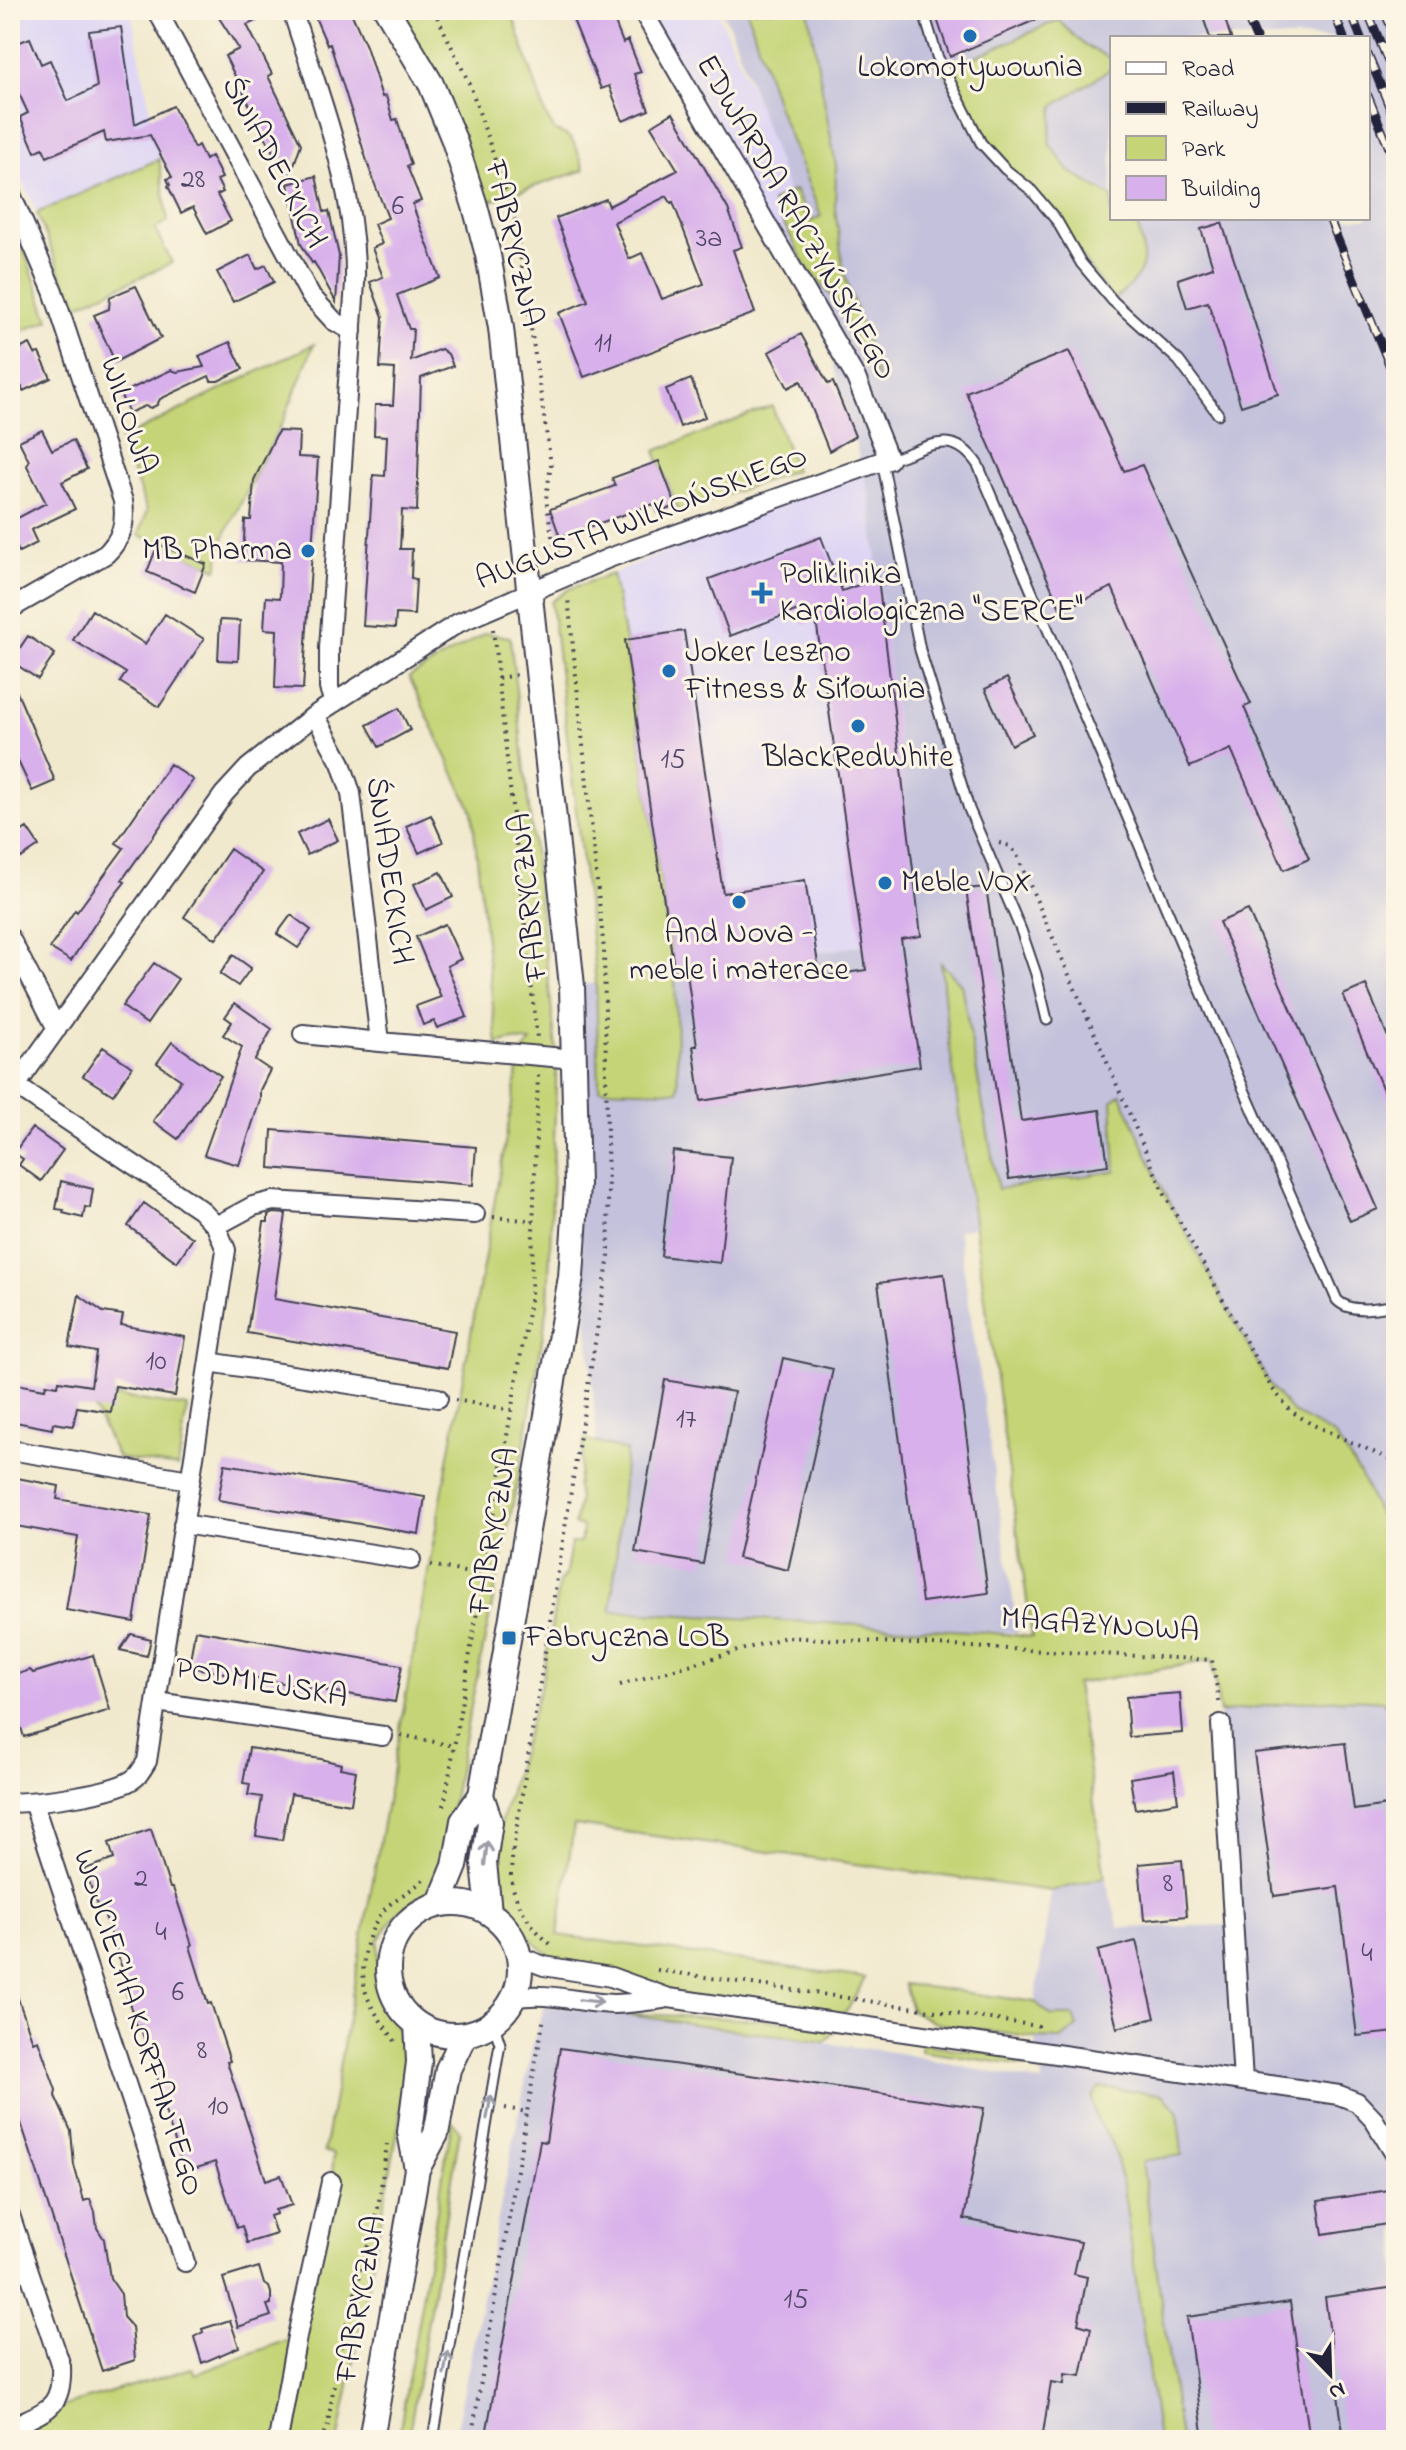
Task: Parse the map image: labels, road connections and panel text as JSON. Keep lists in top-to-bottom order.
{
  "streets": {
    "street": [
      "ŚNIADECKICH",
      "EDWARDA RACZYŃSKIEGO",
      "FABRYCZNA",
      "WILLOWA",
      "AUGUSTA WILKOŃSKIEGO",
      "PODMIEJSKA",
      "WOJCIECHA KORFANTEGO"
    ],
    "path": ["MAGAZYNOWA"]
  },
  "crossings": [
    ["ŚNIADECKICH", "AUGUSTA WILKOŃSKIEGO"],
    ["EDWARDA RACZYŃSKIEGO", "AUGUSTA WILKOŃSKIEGO"],
    ["FABRYCZNA", "AUGUSTA WILKOŃSKIEGO"]
  ],
  "places": {
    "other": [
      "Lokomotywownia",
      "MB Pharma",
      "Joker Leszno Fitness & Siłownia",
      "BlackRedWhite",
      "Meble VOX",
      "And Nova - meble i materace"
    ],
    "health": ["Poliklinika Kardiologiczna \"SERCE\""],
    "transit": ["Fabryczna LOB"]
  },
  "house_numbers": [
    "28",
    "6",
    "3a",
    "11",
    "15",
    "10",
    "17",
    "2",
    "8",
    "4",
    "4",
    "6",
    "8",
    "10",
    "15"
  ],
  "legend": [
    "Road",
    "Railway",
    "Park",
    "Building"
  ],
  "north": "bottom right"
}
